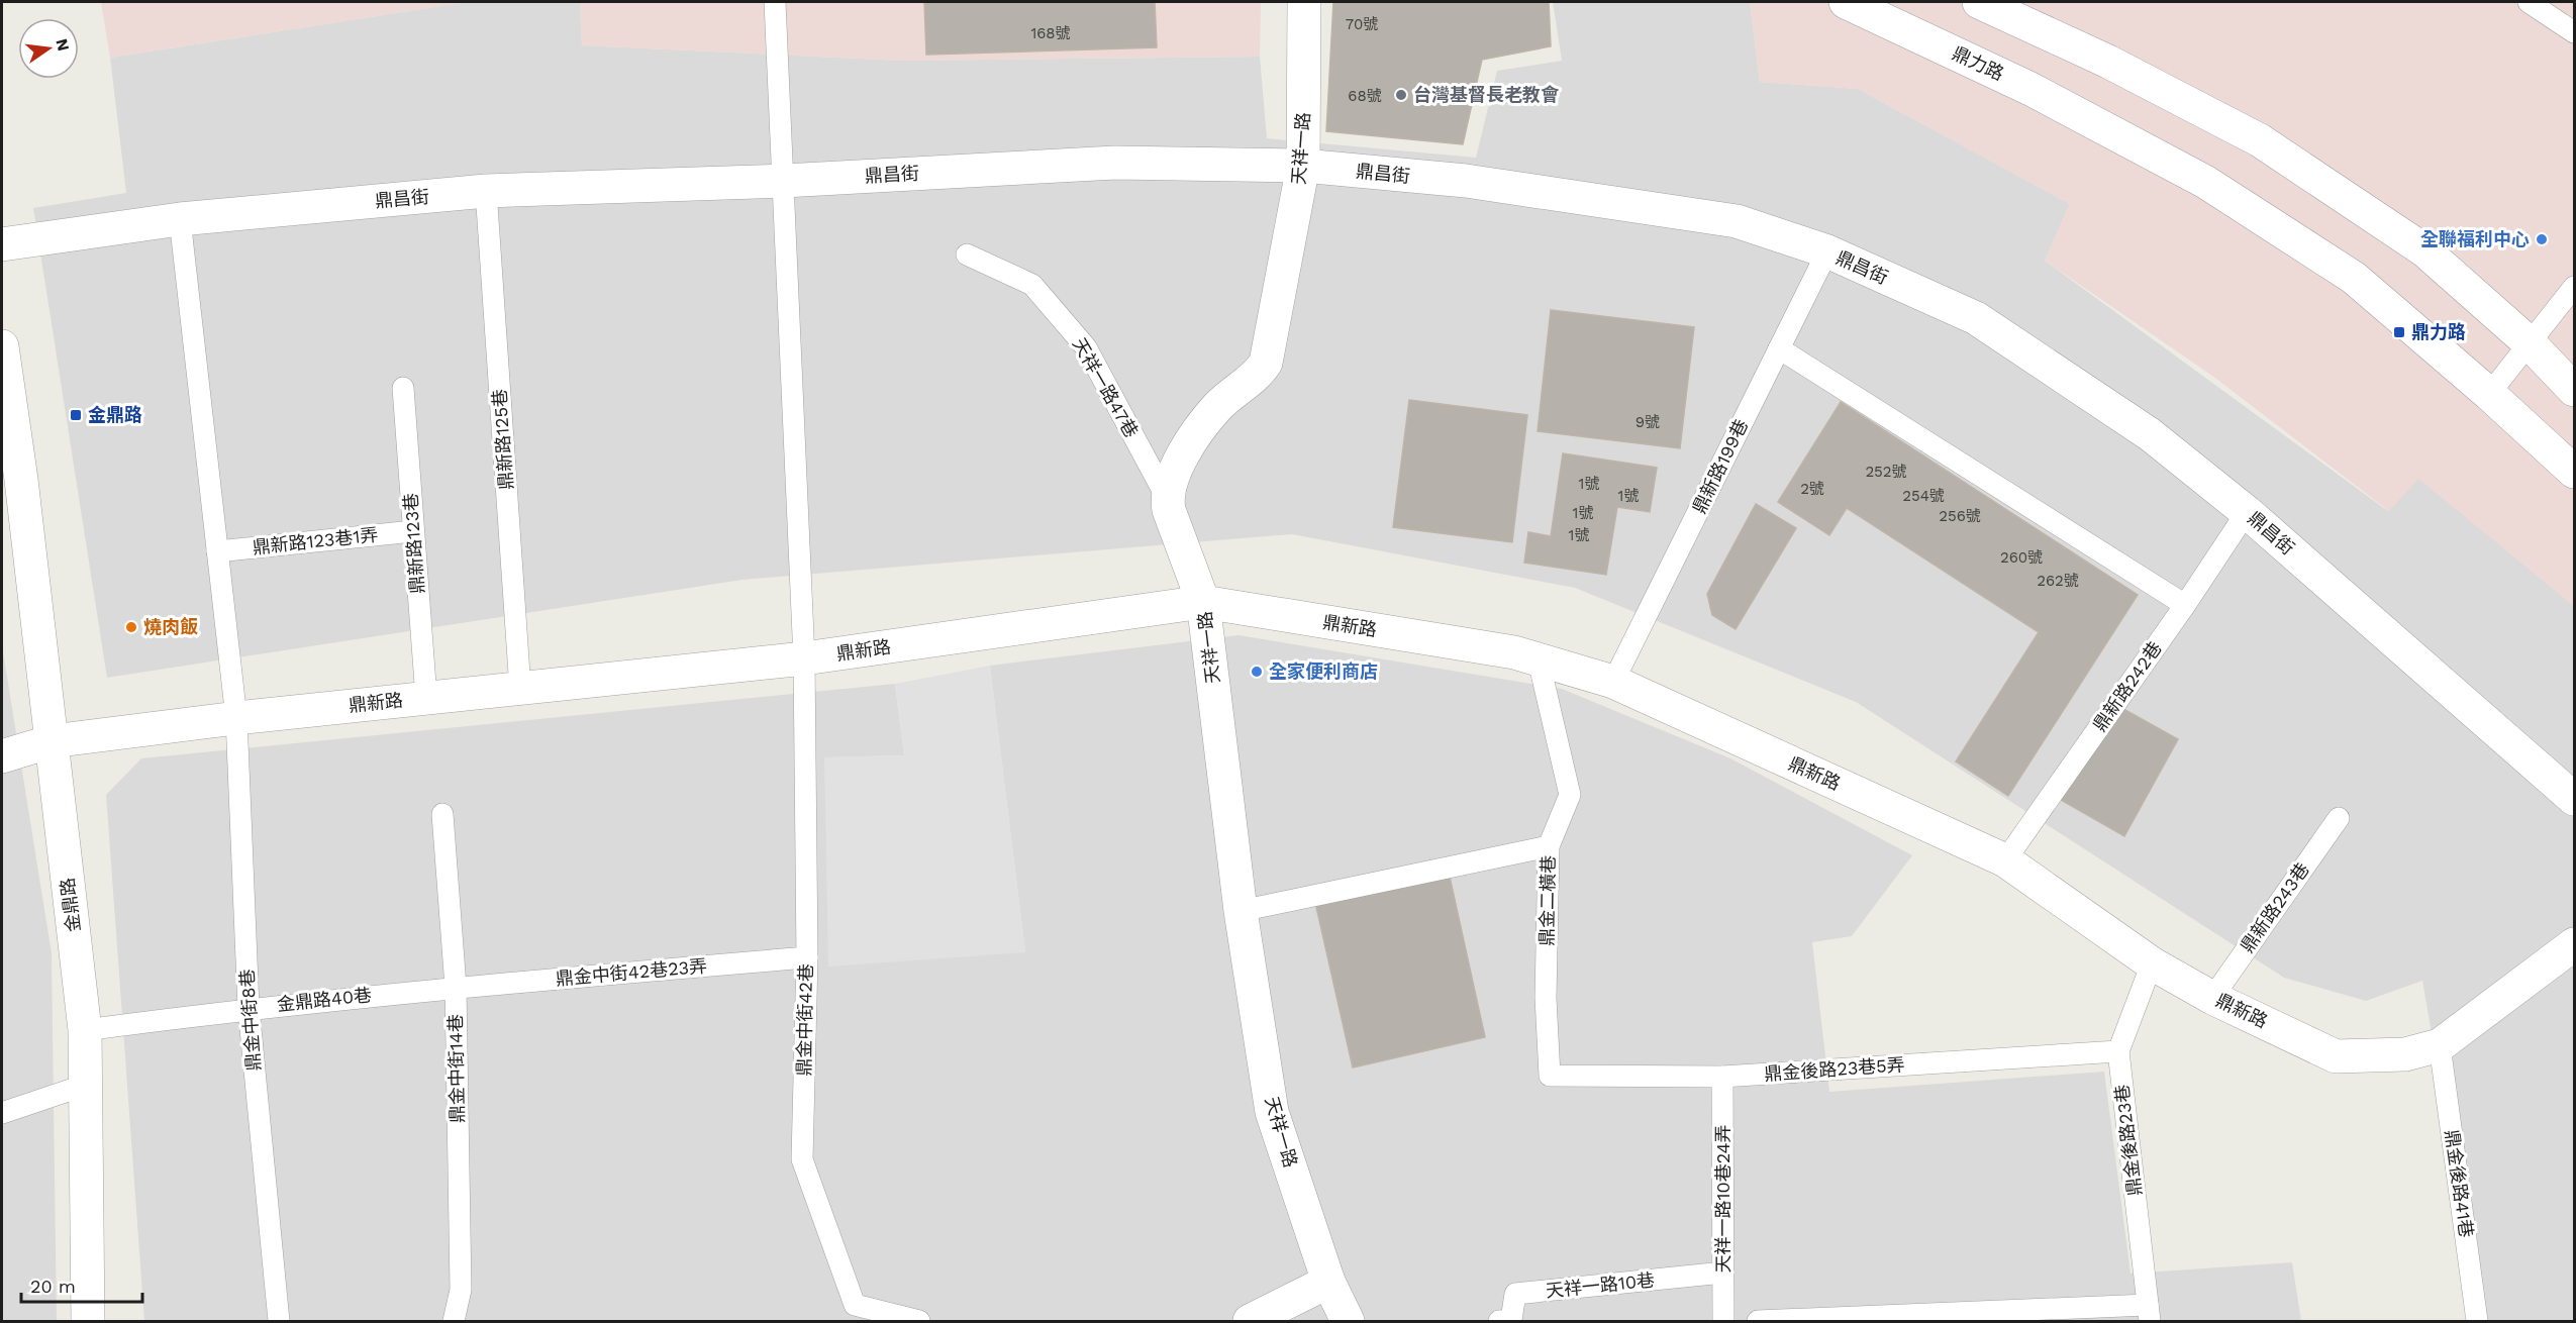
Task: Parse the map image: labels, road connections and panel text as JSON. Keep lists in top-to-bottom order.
{
  "streets": {
    "street": [
      "鼎力路",
      "天祥一路",
      "鼎昌街",
      "鼎新路",
      "金鼎路"
    ],
    "lane": [
      "天祥一路47巷",
      "鼎新路125巷",
      "鼎新路199巷",
      "鼎新路123巷1弄",
      "鼎新路123巷",
      "鼎新路242巷",
      "鼎金二橫巷",
      "鼎新路243巷",
      "鼎金中街42巷23弄",
      "金鼎路40巷",
      "鼎金中街8巷",
      "鼎金中街42巷",
      "鼎金中街14巷",
      "鼎金後路23巷5弄",
      "鼎金後路23巷",
      "鼎金後路41巷",
      "天祥一路10巷24弄",
      "天祥一路10巷"
    ]
  },
  "crossings": [
    ["天祥一路", "鼎昌街"],
    ["天祥一路", "天祥一路47巷"],
    ["天祥一路", "鼎新路"],
    ["鼎昌街", "鼎新路125巷"],
    ["鼎昌街", "鼎新路199巷"],
    ["鼎昌街", "鼎新路242巷"],
    ["鼎昌街", "鼎金中街8巷"],
    ["鼎昌街", "鼎金中街42巷"],
    ["鼎新路125巷", "鼎新路"],
    ["鼎新路199巷", "鼎新路"],
    ["鼎新路123巷1弄", "鼎新路123巷"],
    ["鼎新路123巷1弄", "鼎金中街8巷"],
    ["鼎新路123巷", "鼎新路"],
    ["鼎新路", "鼎新路242巷"],
    ["鼎新路", "鼎金二橫巷"],
    ["鼎新路", "金鼎路"],
    ["鼎新路", "鼎新路243巷"],
    ["鼎新路", "鼎金中街8巷"],
    ["鼎新路", "鼎金中街42巷"],
    ["鼎新路", "鼎金後路23巷"],
    ["鼎新路", "鼎金後路41巷"],
    ["鼎金二橫巷", "鼎金後路23巷5弄"],
    ["金鼎路", "金鼎路40巷"],
    ["鼎金中街42巷23弄", "金鼎路40巷"],
    ["鼎金中街42巷23弄", "鼎金中街42巷"],
    ["鼎金中街42巷23弄", "鼎金中街14巷"],
    ["金鼎路40巷", "鼎金中街8巷"],
    ["金鼎路40巷", "鼎金中街14巷"],
    ["鼎金後路23巷5弄", "鼎金後路23巷"],
    ["鼎金後路23巷5弄", "天祥一路10巷24弄"],
    ["天祥一路10巷24弄", "天祥一路10巷"]
  ],
  "places": {
    "other": [
      "台灣基督長老教會",
      "全聯福利中心",
      "燒肉飯",
      "全家便利商店"
    ],
    "transit": ["鼎力路", "金鼎路"]
  },
  "house_numbers": [
    "70號",
    "168號",
    "68號",
    "9號",
    "252號",
    "1號",
    "2號",
    "1號",
    "254號",
    "1號",
    "256號",
    "1號",
    "260號",
    "262號"
  ],
  "scale_bar": "20 m",
  "north": "right"
}
